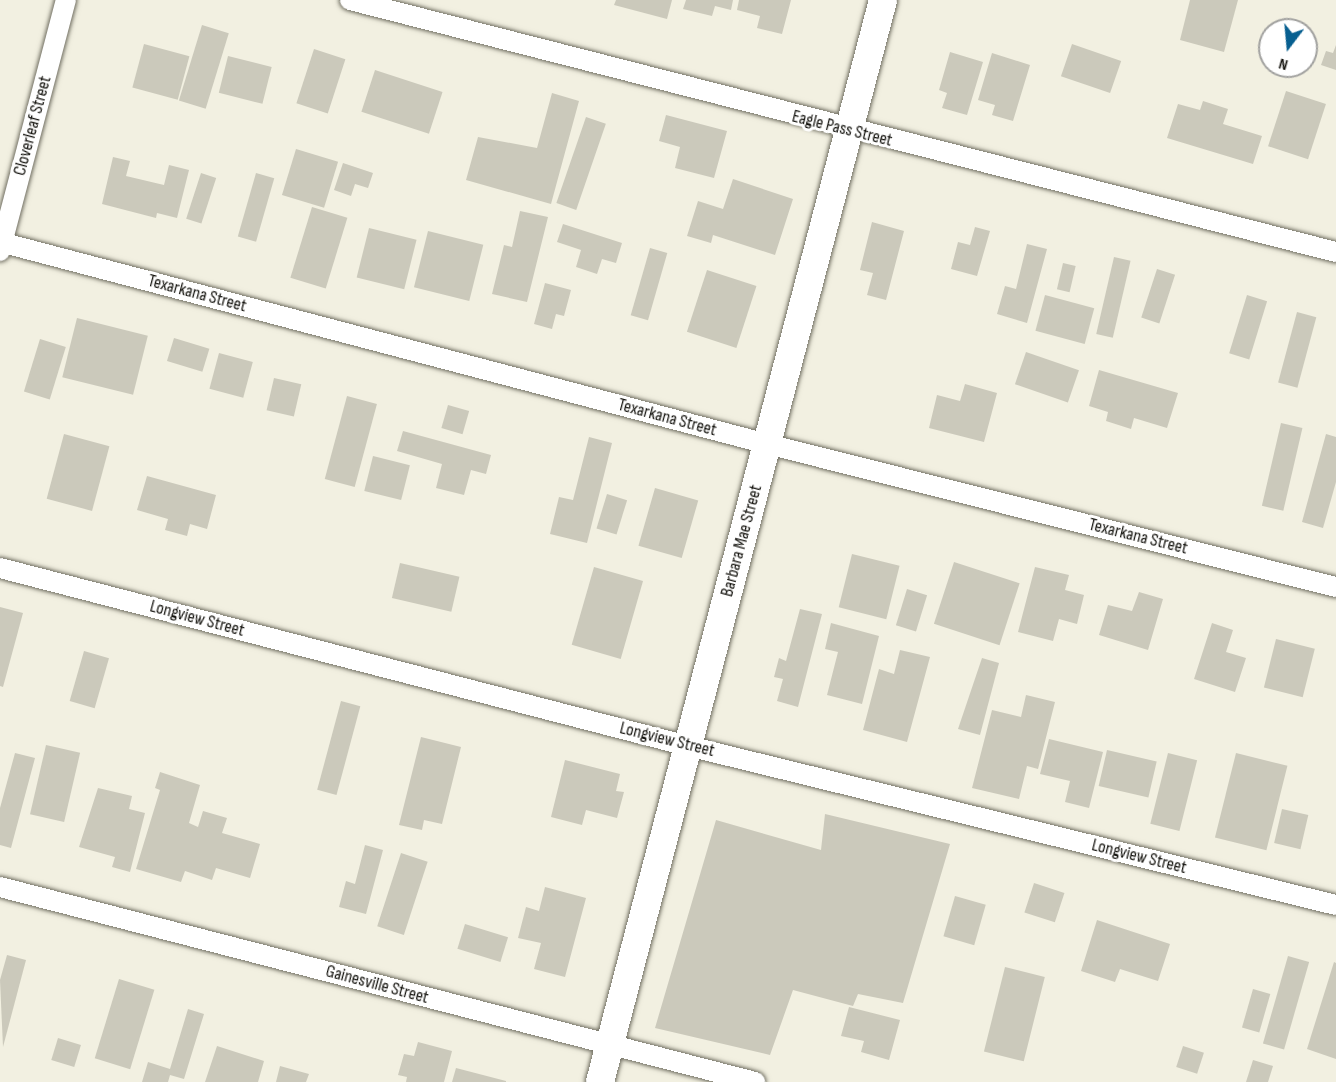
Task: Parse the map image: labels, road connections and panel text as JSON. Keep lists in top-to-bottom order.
{
  "streets": {
    "street": [
      "Cloverleaf Street",
      "Eagle Pass Street",
      "Texarkana Street",
      "Barbara Mae Street",
      "Longview Street",
      "Gainesville Street"
    ]
  },
  "crossings": [
    ["Cloverleaf Street", "Texarkana Street"],
    ["Eagle Pass Street", "Barbara Mae Street"],
    ["Texarkana Street", "Barbara Mae Street"],
    ["Barbara Mae Street", "Longview Street"],
    ["Barbara Mae Street", "Gainesville Street"]
  ],
  "north": "bottom"
}
